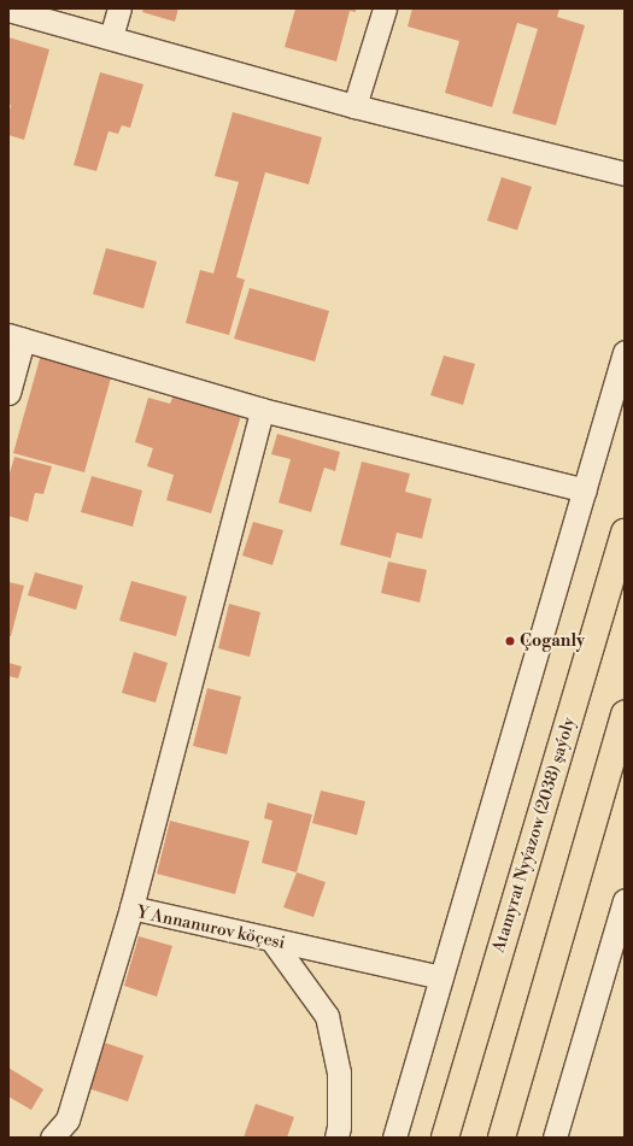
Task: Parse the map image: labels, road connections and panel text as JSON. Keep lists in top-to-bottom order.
{
  "streets": {
    "main road": ["Atamyrat Nyýazow (2038) şaýoly"],
    "street": ["Y Annanurov köçesi"]
  },
  "places": ["Çoganly"]
}
